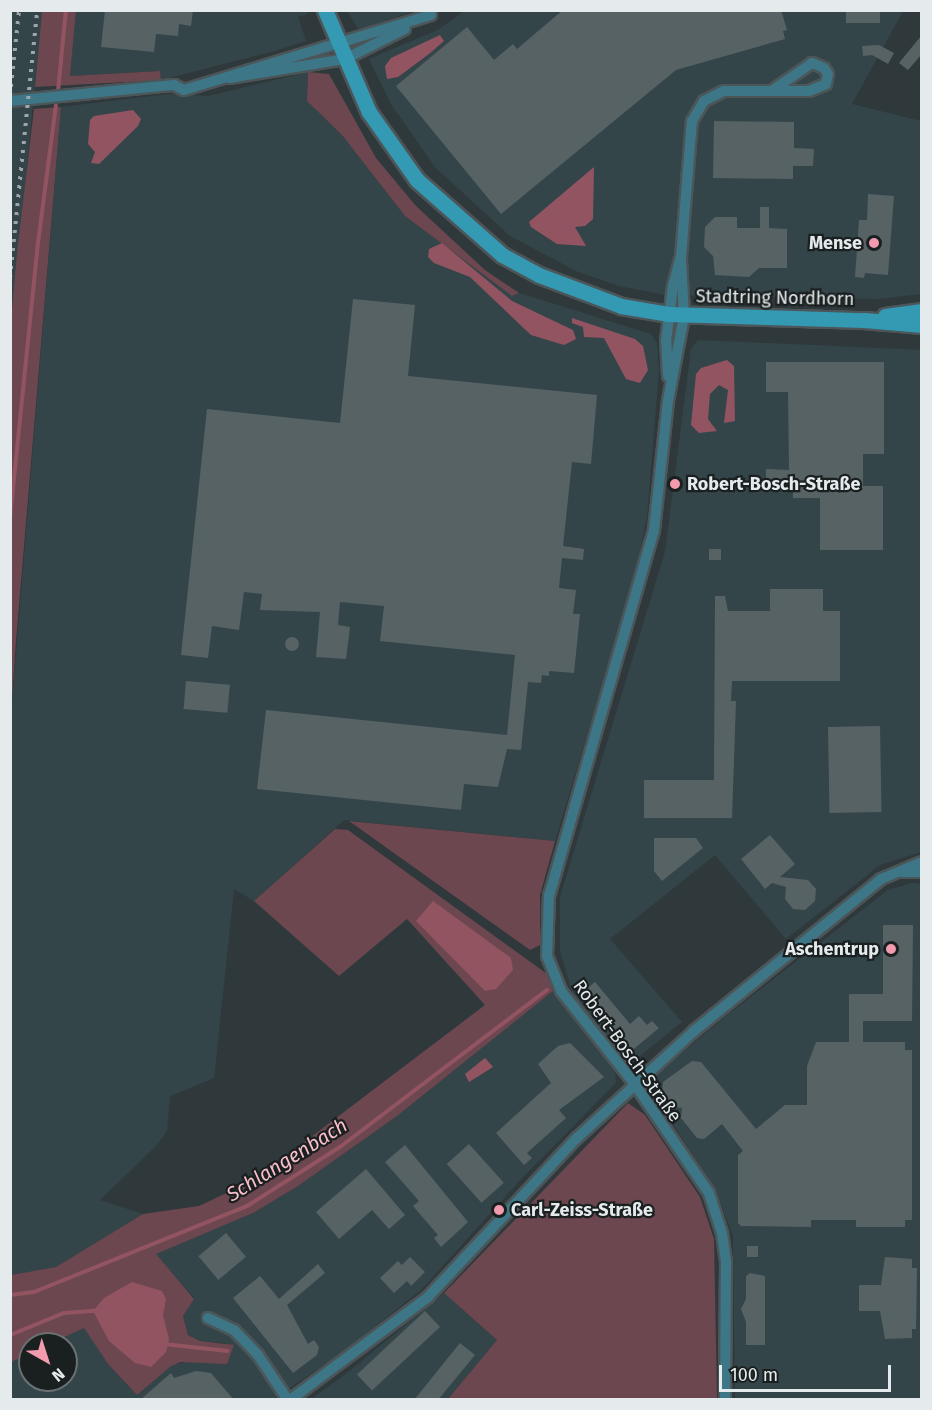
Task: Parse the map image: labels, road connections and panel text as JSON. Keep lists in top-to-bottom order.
{
  "streets": {
    "main road": ["Stadtring Nordhorn"],
    "street": ["Robert-Bosch-Straße"]
  },
  "crossings": [
    ["Stadtring Nordhorn", "Robert-Bosch-Straße"]
  ],
  "water": ["Schlangenbach"],
  "places": [
    "Mense",
    "Robert-Bosch-Straße",
    "Aschentrup",
    "Carl-Zeiss-Straße"
  ],
  "scale_bar": "100 m",
  "north": "bottom right"
}
